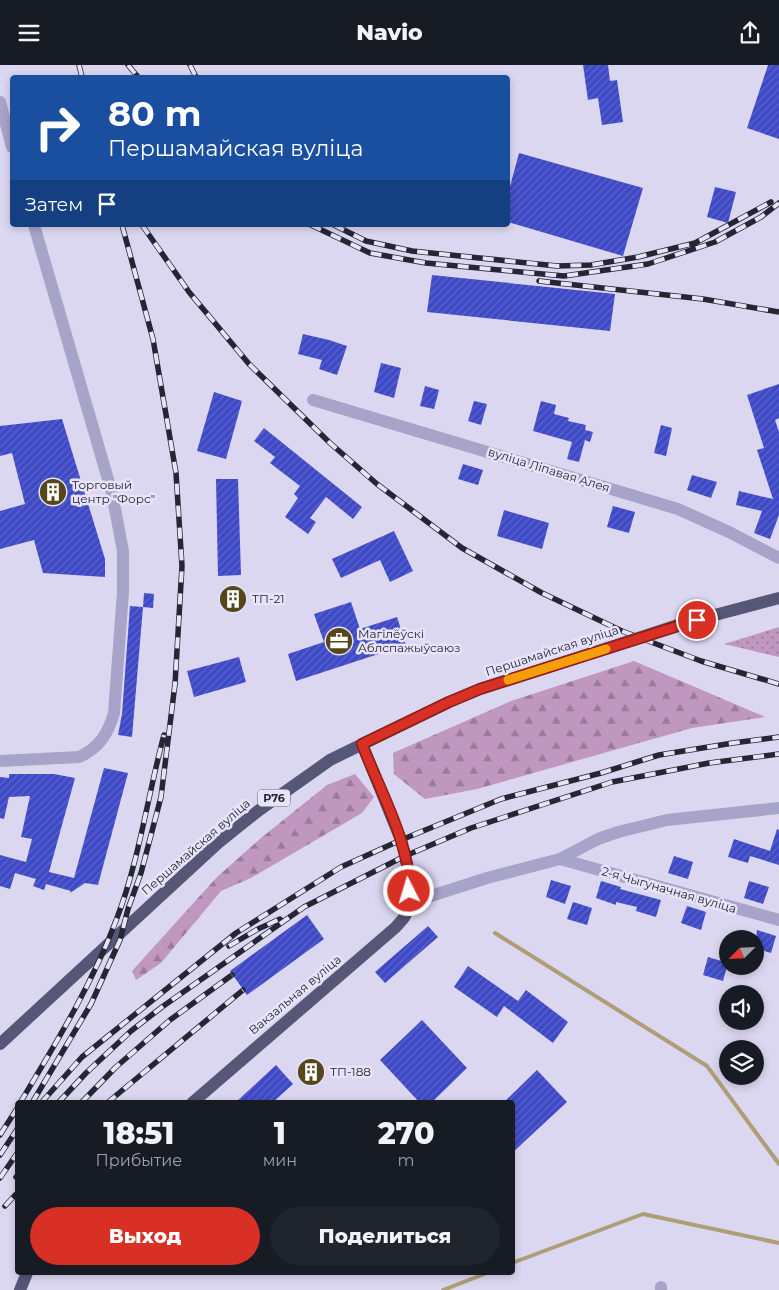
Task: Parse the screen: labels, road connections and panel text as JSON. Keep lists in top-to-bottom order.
{
  "streets": {
    "main road": ["Першамайская вуліца", "Р76", "Вакзальная вуліца"],
    "street": ["вуліца Ліпавая Алея", "2-я Чыгуначная вуліца"]
  },
  "crossings": [
    ["Першамайская вуліца", "Вакзальная вуліца"]
  ],
  "places": {
    "building": ["Торговый центр \"Форс\"", "ТП-21", "ТП-188"],
    "office": ["Магілёўскі Аблспажыўсаюз"]
  },
  "north": "bottom left",
  "page": {
    "header": "Navio",
    "turn": ["80 m", "Першамайская вуліца"],
    "then": "Затем",
    "eta": [
      "18:51",
      "Прибытие",
      "1",
      "мин",
      "270",
      "m"
    ],
    "buttons": ["Выход", "Поделиться"]
  }
}
